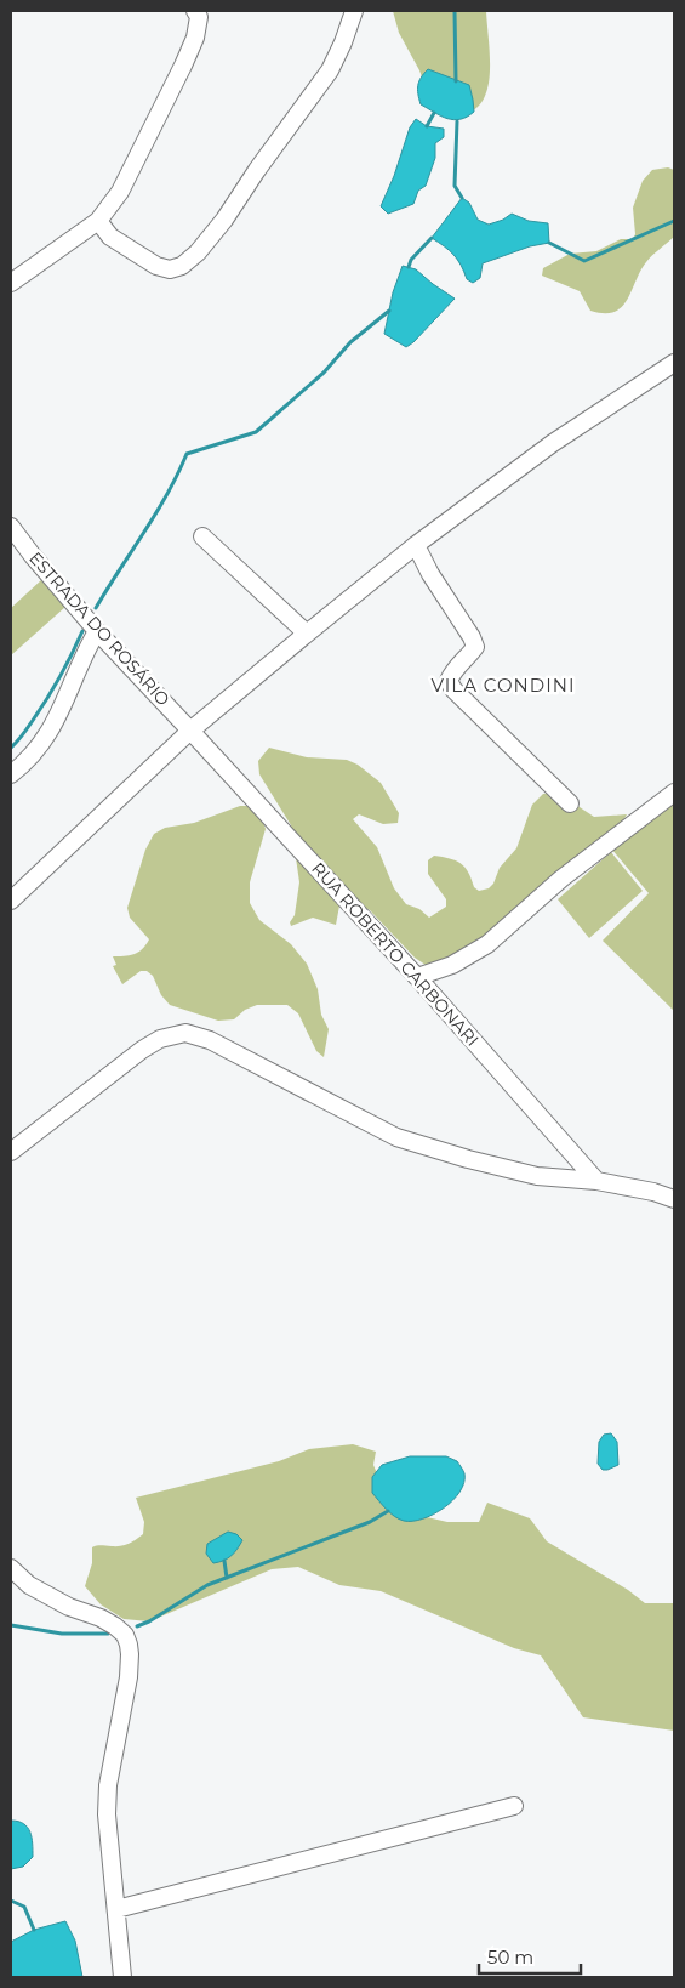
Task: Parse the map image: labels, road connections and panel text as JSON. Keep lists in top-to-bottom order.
{
  "streets": {
    "street": ["ESTRADA DO ROSÁRIO", "RUA ROBERTO CARBONARI"]
  },
  "crossings": [
    ["ESTRADA DO ROSÁRIO", "RUA ROBERTO CARBONARI"]
  ],
  "districts": ["VILA CONDINI"],
  "scale_bar": "50 m"
}
